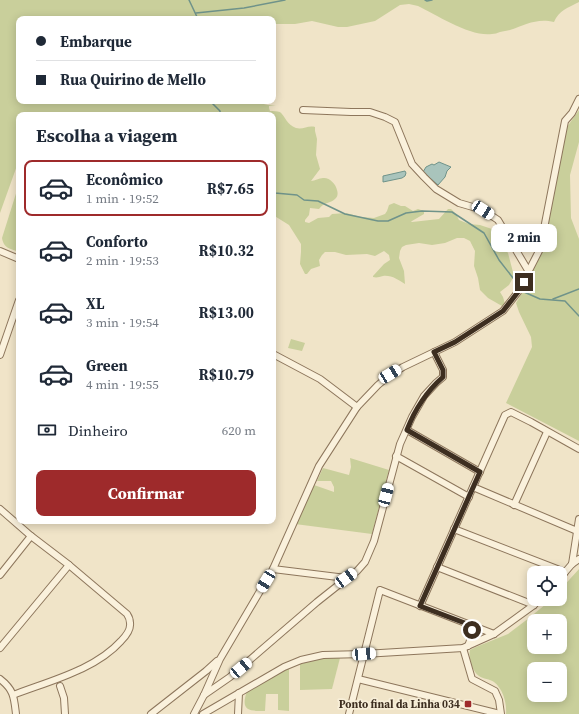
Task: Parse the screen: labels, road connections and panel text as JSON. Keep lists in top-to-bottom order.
{
  "places": {
    "transit": ["Ponto final da Linha 034"]
  },
  "page": {
    "banner": ["Embarque", "Rua Quirino de Mello"],
    "heading": "Escolha a viagem",
    "list": [
      {
        "name": "Econômico",
        "note": "1 min · 19:52",
        "value": "R$7.65"
      },
      {
        "name": "Conforto",
        "note": "2 min · 19:53",
        "value": "R$10.32"
      },
      {
        "name": "XL",
        "note": "3 min · 19:54",
        "value": "R$13.00"
      },
      {
        "name": "Green",
        "note": "4 min · 19:55",
        "value": "R$10.79"
      }
    ],
    "bubble": "2 min",
    "pay": ["Dinheiro", "620 m"],
    "buttons": "Confirmar",
    "map_buttons": ["+", "−"]
  }
}
